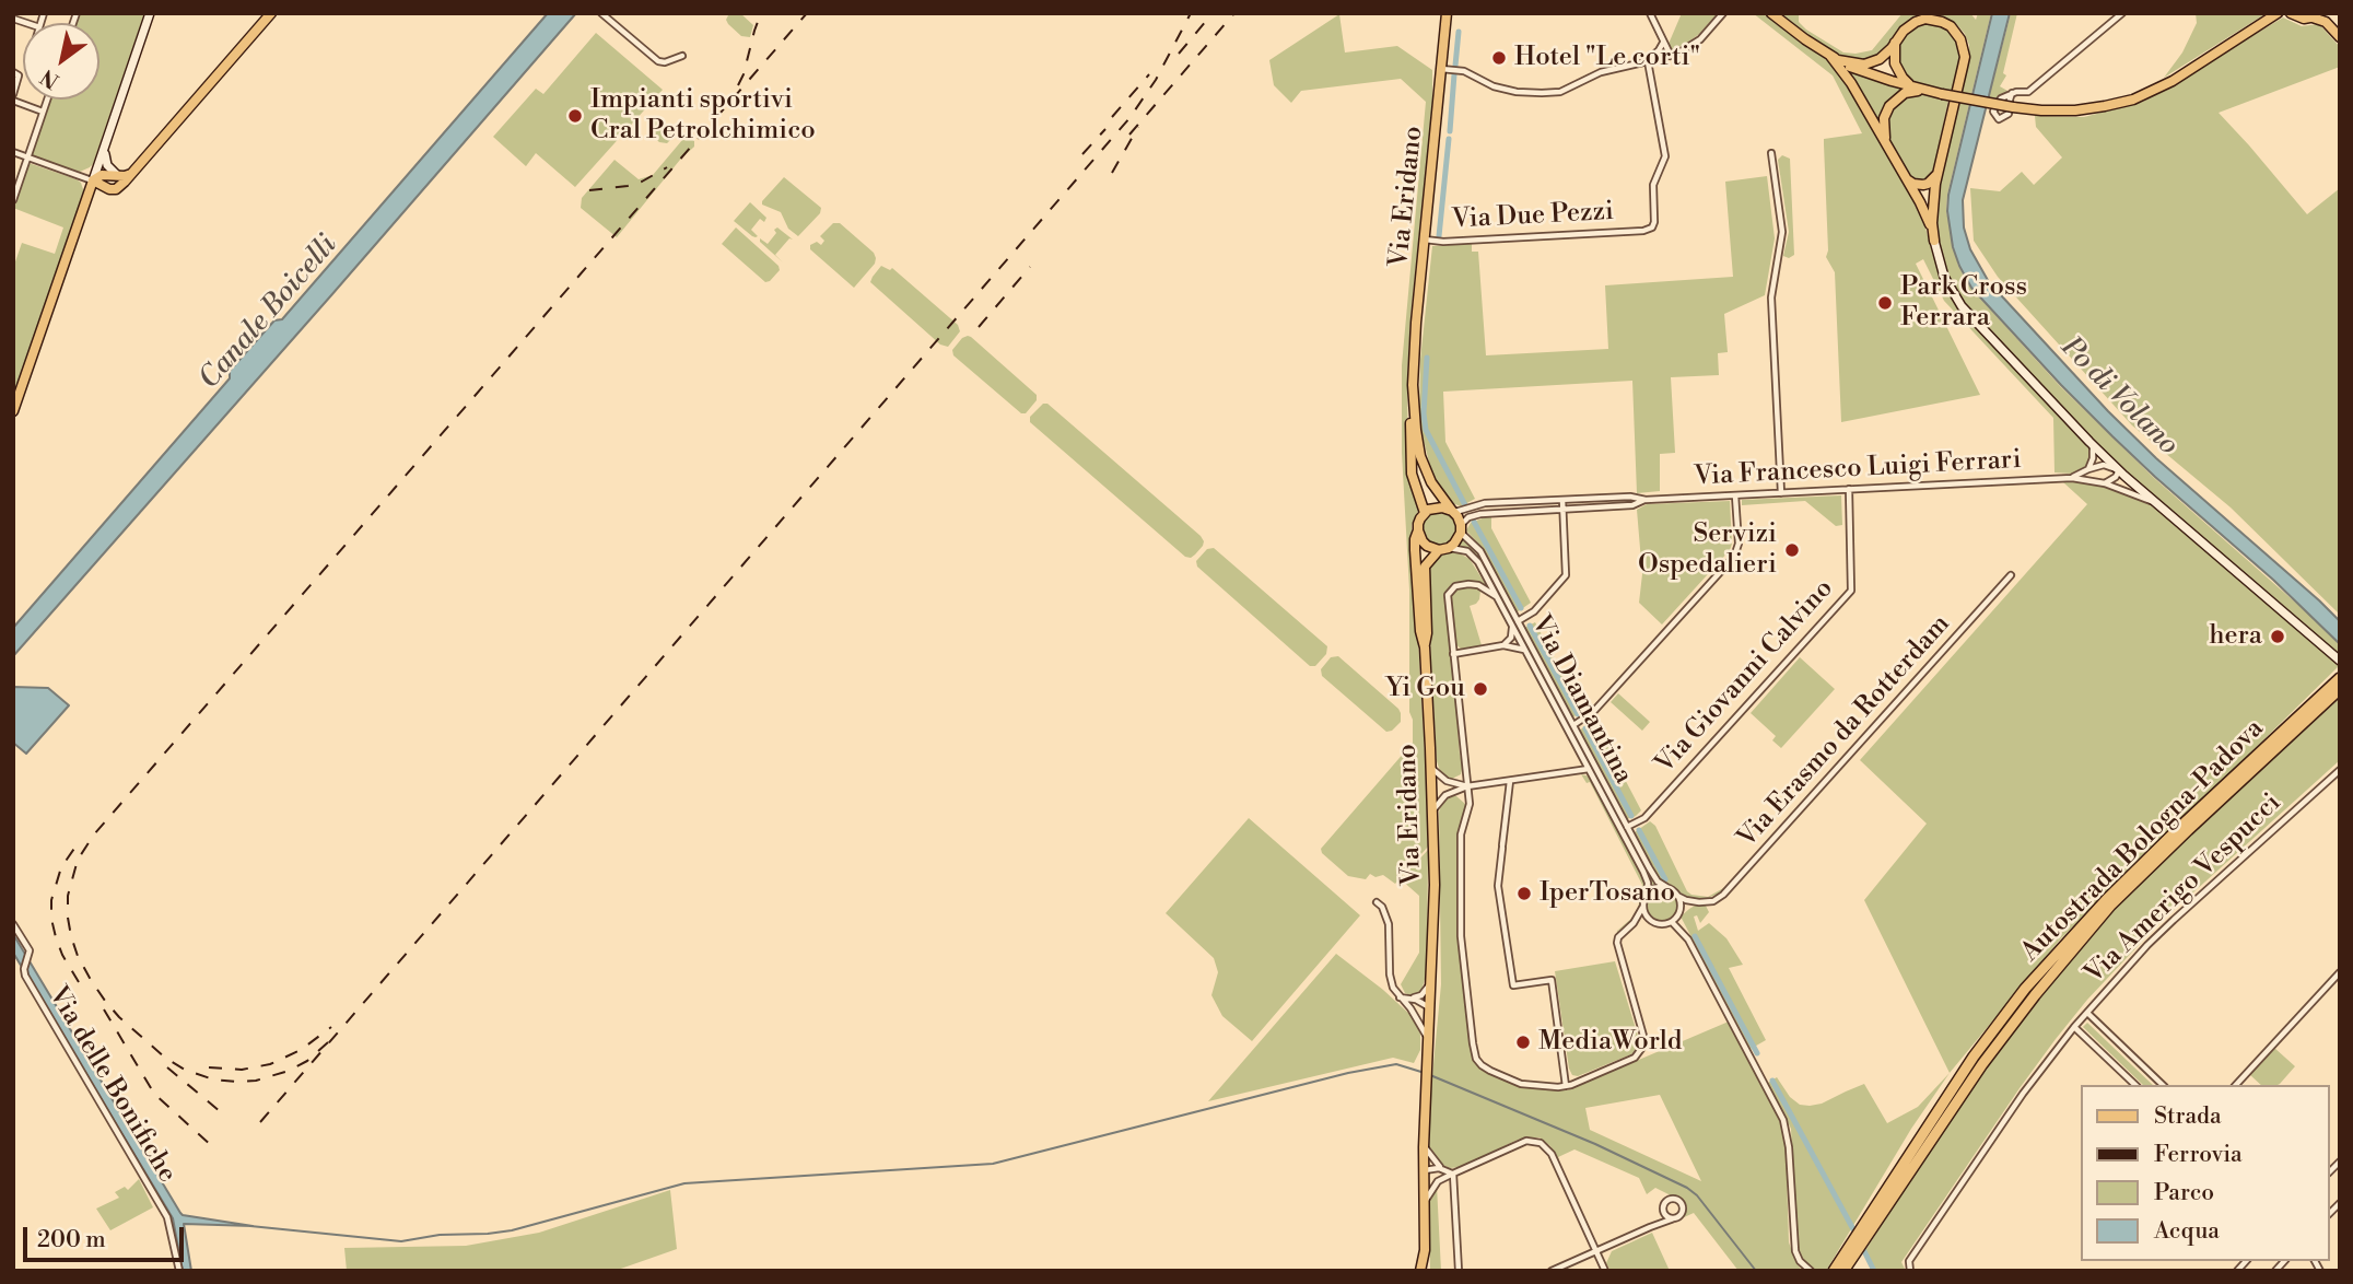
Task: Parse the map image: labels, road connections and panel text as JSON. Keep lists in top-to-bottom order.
{
  "streets": {
    "highway": ["Autostrada Bologna-Padova"],
    "main road": ["Via Eridano"],
    "street": [
      "Via Due Pezzi",
      "Via Francesco Luigi Ferrari",
      "Via Giovanni Calvino",
      "Via Diamantina",
      "Via Erasmo da Rotterdam",
      "Via Amerigo Vespucci",
      "Via delle Bonifiche"
    ]
  },
  "crossings": [
    ["Via Eridano", "Via Due Pezzi"],
    ["Via Eridano", "Via Francesco Luigi Ferrari"],
    ["Via Eridano", "Via Diamantina"],
    ["Via Francesco Luigi Ferrari", "Via Giovanni Calvino"],
    ["Via Francesco Luigi Ferrari", "Via Diamantina"],
    ["Via Giovanni Calvino", "Via Diamantina"],
    ["Via Diamantina", "Via Erasmo da Rotterdam"]
  ],
  "water": ["Canale Boicelli", "Po di Volano"],
  "places": [
    "Hotel \"Le corti\"",
    "Impianti sportivi Cral Petrolchimico",
    "Park Cross Ferrara",
    "Servizi Ospedalieri",
    "hera",
    "Yi Gou",
    "IperTosano",
    "MediaWorld"
  ],
  "legend": [
    "Strada",
    "Ferrovia",
    "Parco",
    "Acqua"
  ],
  "scale_bar": "200 m",
  "north": "bottom left"
}
